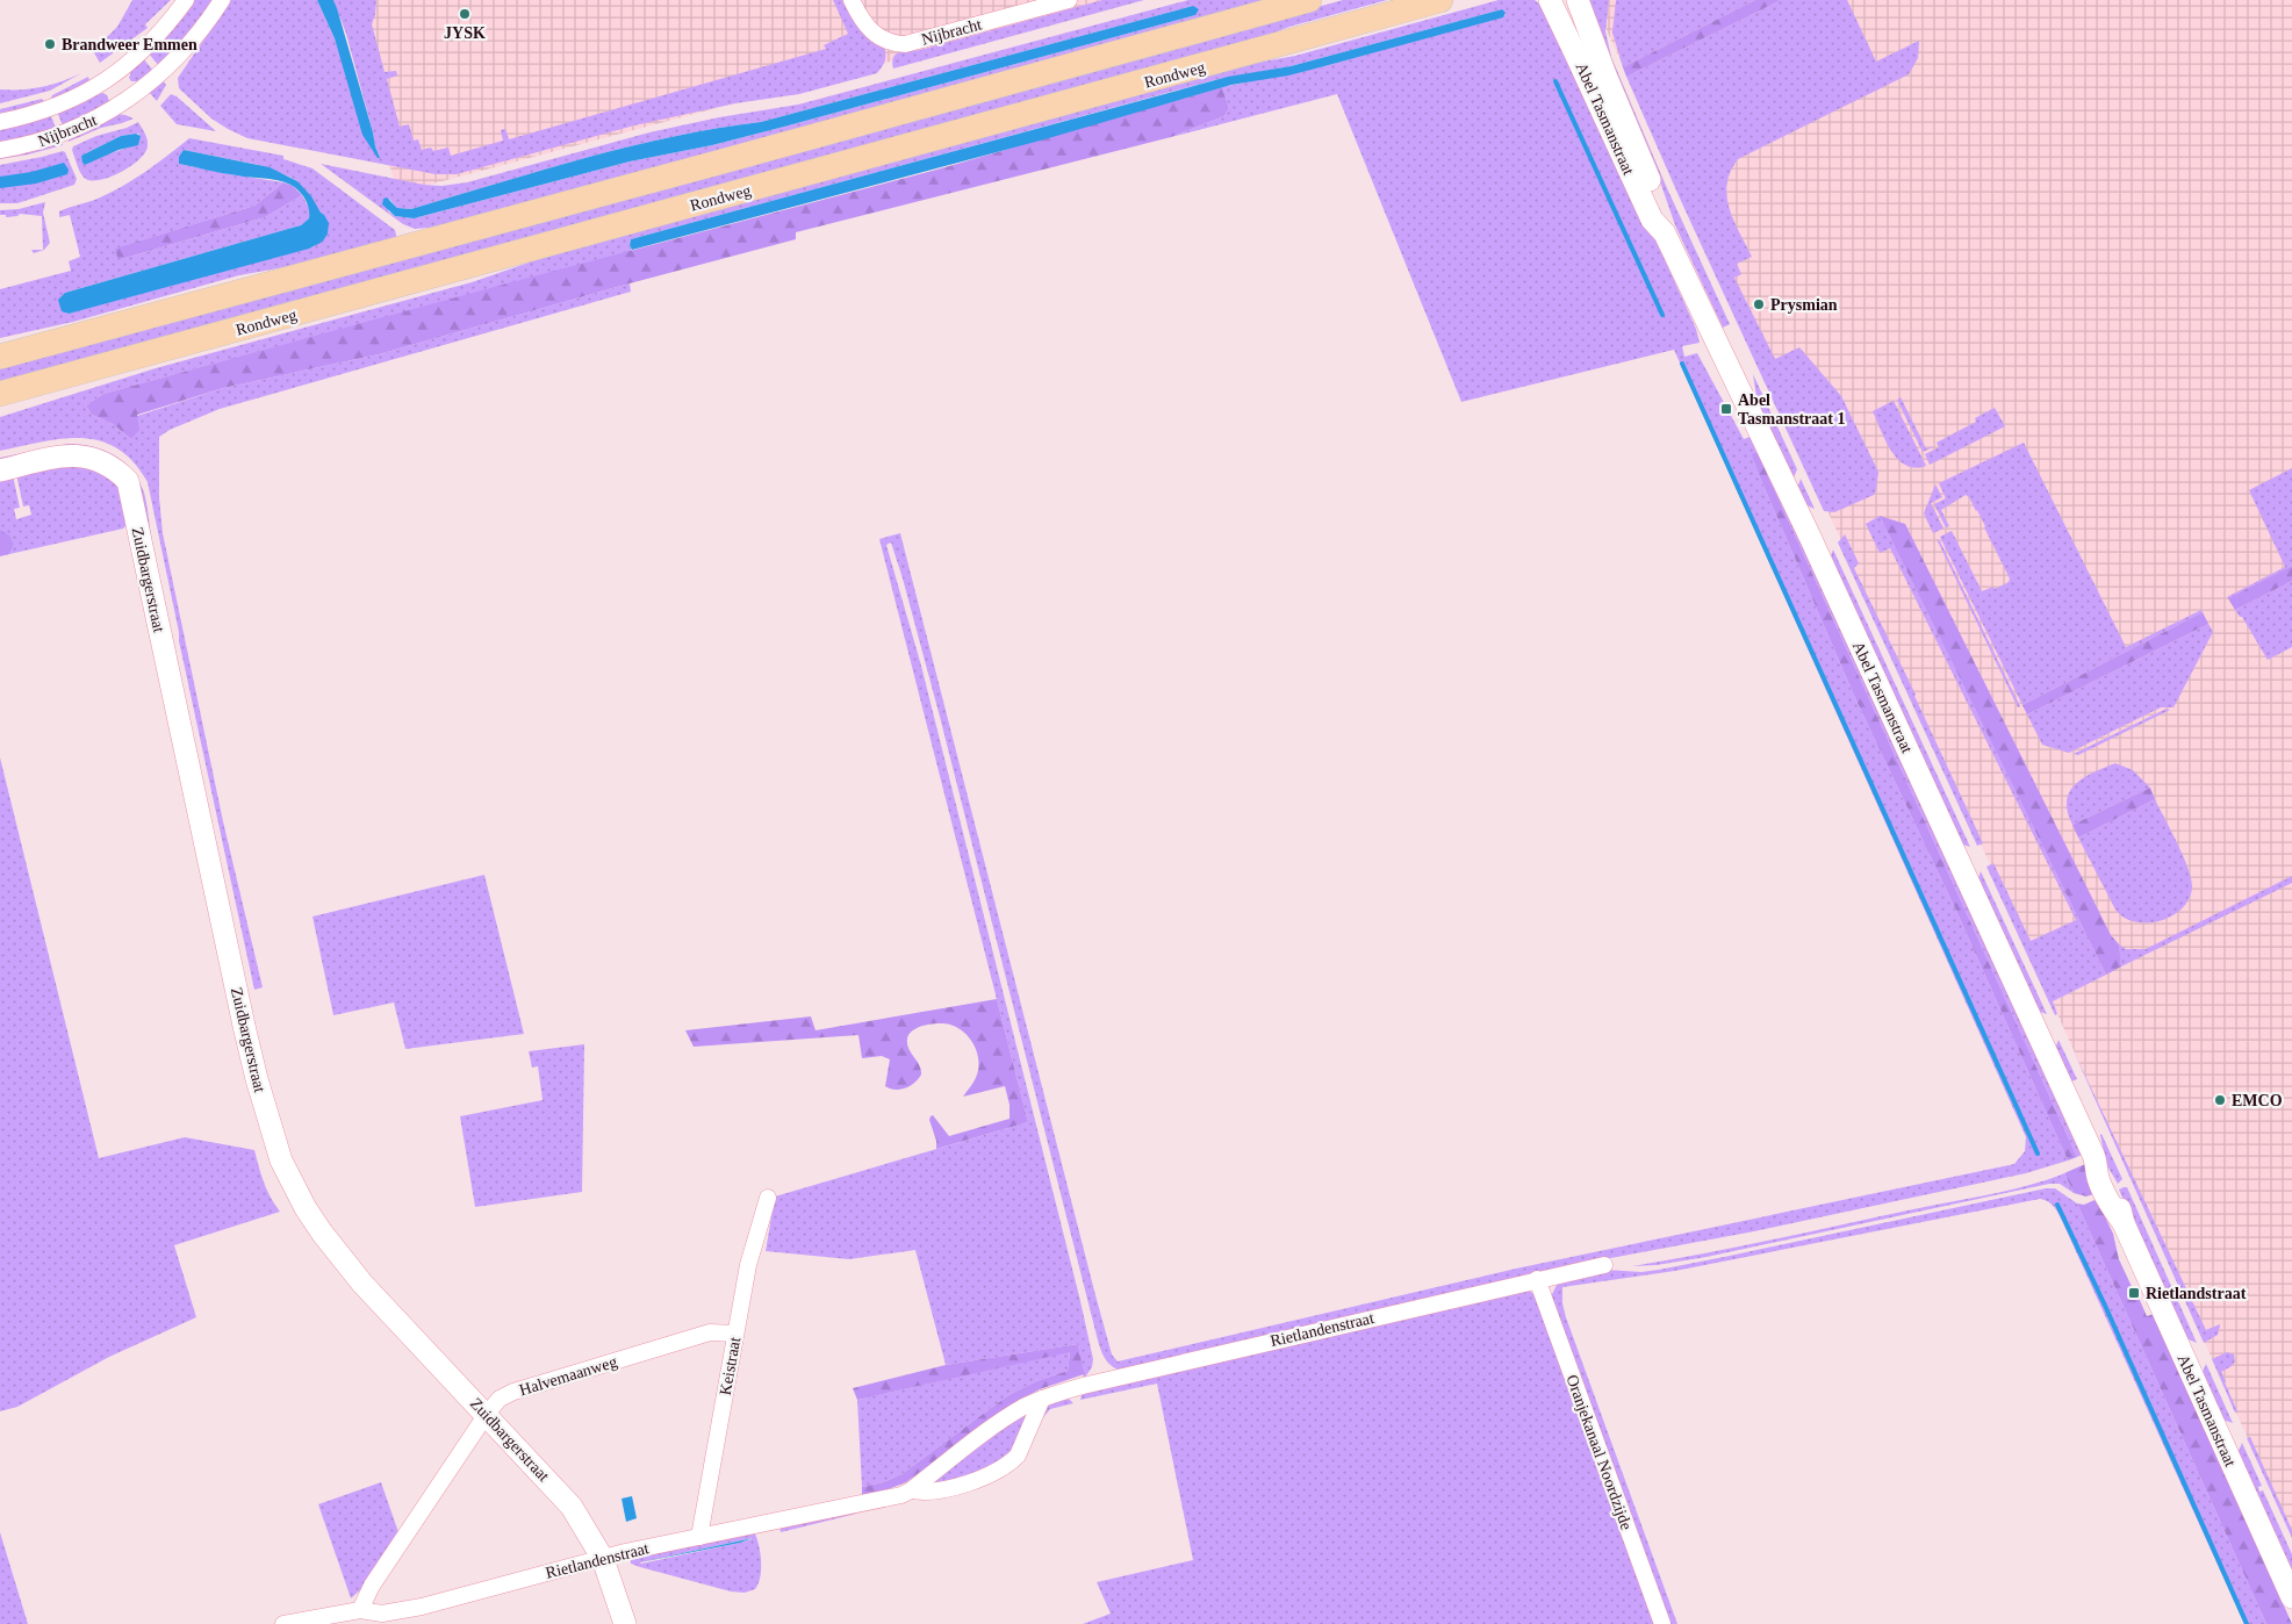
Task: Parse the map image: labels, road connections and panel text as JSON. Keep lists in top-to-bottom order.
{
  "streets": {
    "main road": ["Rondweg"],
    "street": [
      "Nijbracht",
      "Abel Tasmanstraat",
      "Zuidbargerstraat",
      "Rietlandenstraat",
      "Keistraat",
      "Halvemaanweg",
      "Oranjekanaal Noordzijde"
    ]
  },
  "crossings": [
    ["Zuidbargerstraat", "Rietlandenstraat"],
    ["Zuidbargerstraat", "Halvemaanweg"],
    ["Rietlandenstraat", "Keistraat"],
    ["Rietlandenstraat", "Halvemaanweg"],
    ["Rietlandenstraat", "Oranjekanaal Noordzijde"],
    ["Keistraat", "Halvemaanweg"]
  ],
  "places": {
    "other": [
      "JYSK",
      "Brandweer Emmen",
      "Prysmian",
      "EMCO"
    ],
    "transit": ["Abel Tasmanstraat 1", "Rietlandstraat"]
  }
}
